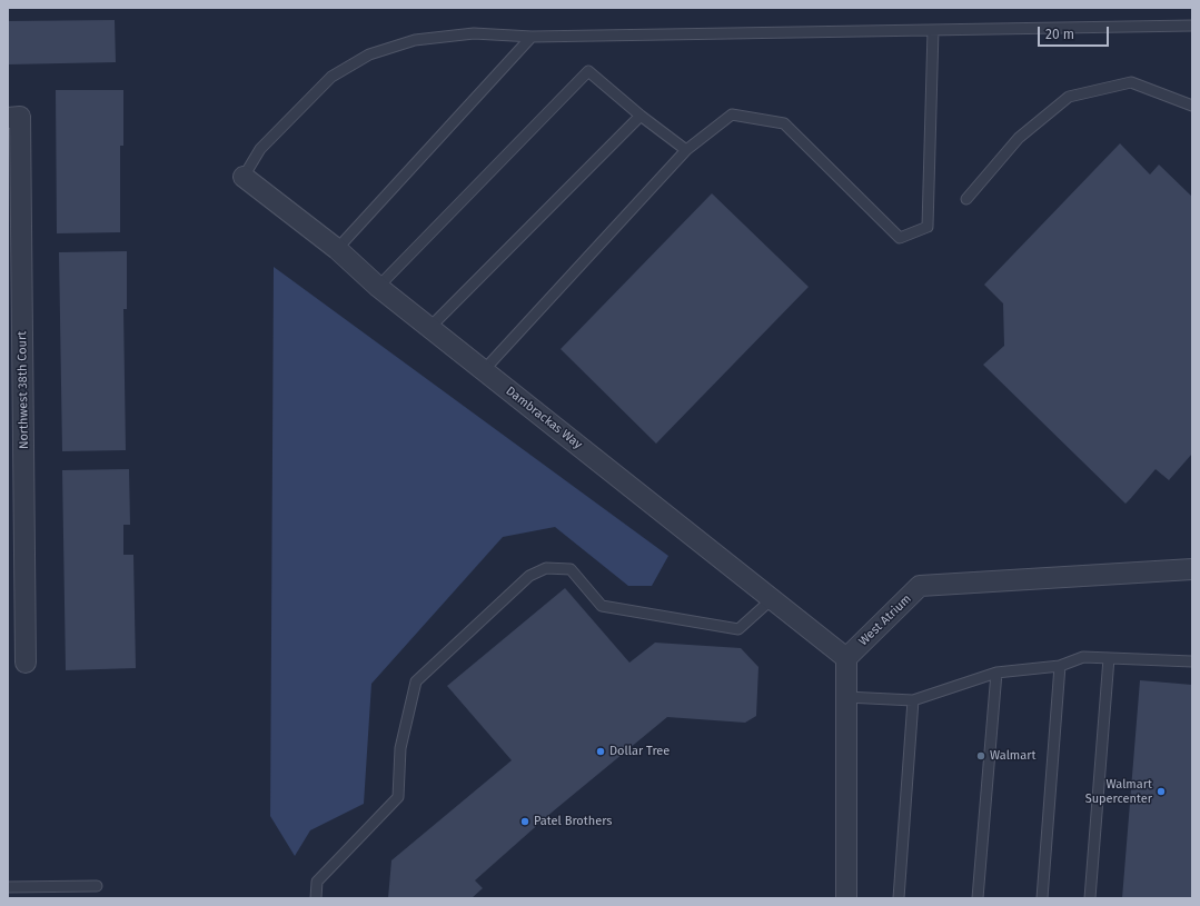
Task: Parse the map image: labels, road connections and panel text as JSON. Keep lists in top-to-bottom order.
{
  "streets": {
    "street": ["Northwest 38th Court", "Dambrackas Way", "West Atrium"]
  },
  "crossings": [
    ["Dambrackas Way", "West Atrium"]
  ],
  "places": [
    "Dollar Tree",
    "Walmart",
    "Walmart Supercenter",
    "Patel Brothers"
  ],
  "scale_bar": "20 m"
}
